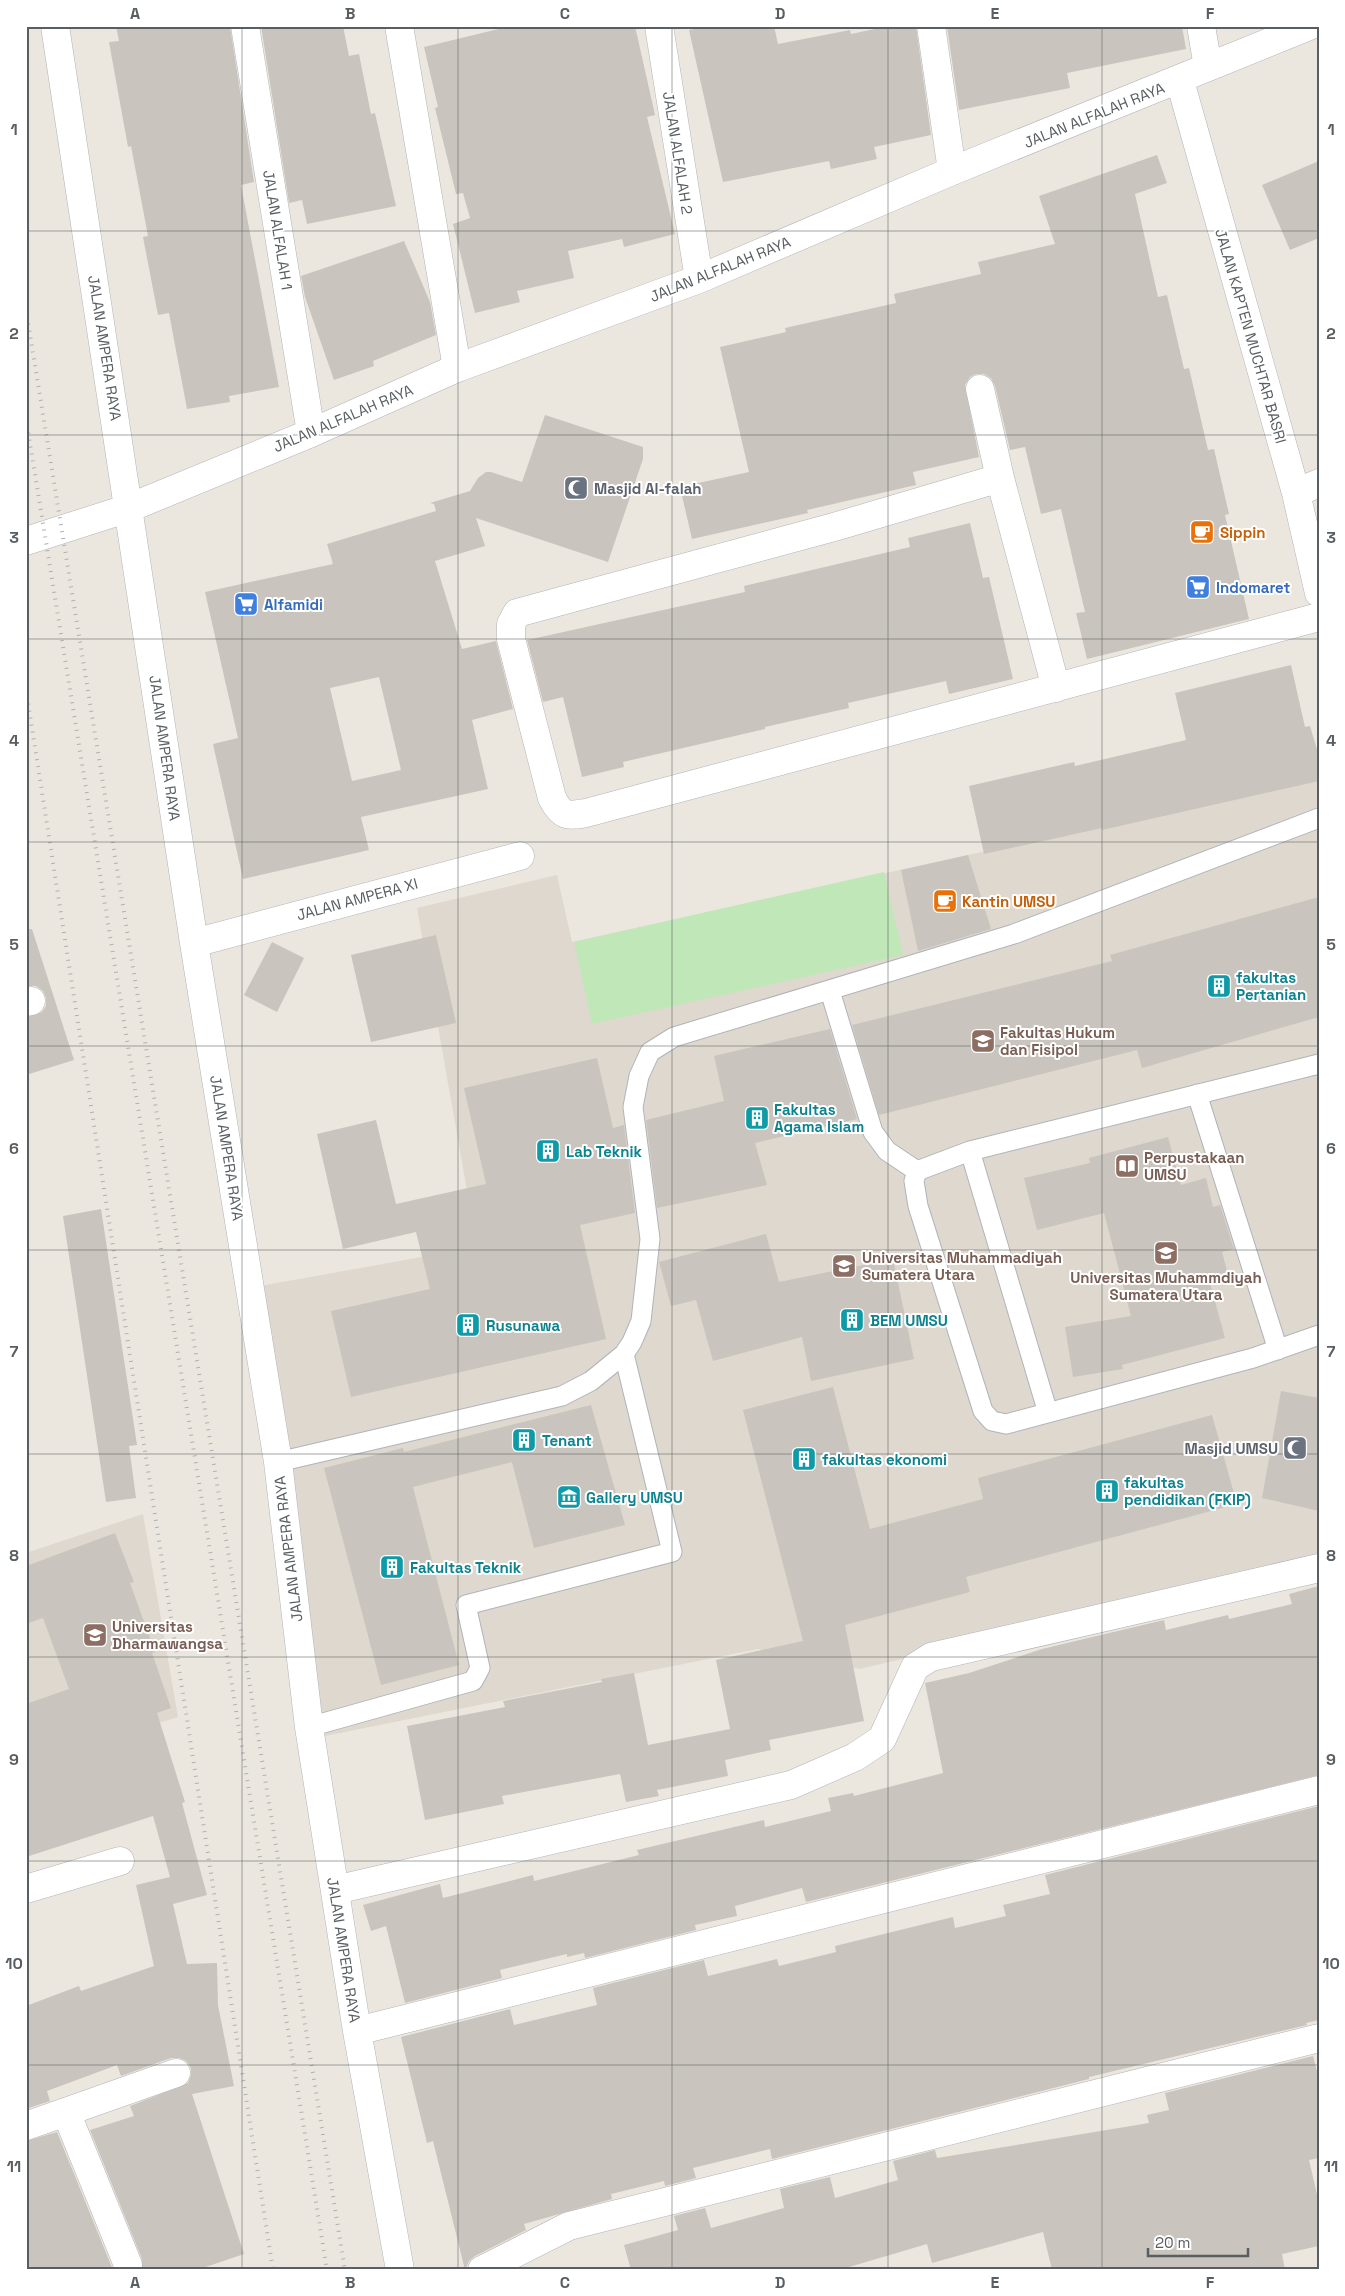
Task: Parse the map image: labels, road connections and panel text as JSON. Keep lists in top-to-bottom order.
{
  "streets": {
    "street": [
      "JALAN ALFALAH RAYA",
      "JALAN ALFALAH 2",
      "JALAN ALFALAH 1",
      "JALAN KAPTEN MUCHTAR BASRI",
      "JALAN AMPERA RAYA",
      "JALAN AMPERA XI"
    ]
  },
  "crossings": [
    ["JALAN ALFALAH RAYA", "JALAN ALFALAH 2"],
    ["JALAN ALFALAH RAYA", "JALAN ALFALAH 1"],
    ["JALAN ALFALAH RAYA", "JALAN KAPTEN MUCHTAR BASRI"],
    ["JALAN ALFALAH RAYA", "JALAN AMPERA RAYA"],
    ["JALAN AMPERA RAYA", "JALAN AMPERA XI"]
  ],
  "places": {
    "mosque": ["Masjid Al-falah", "Masjid UMSU"],
    "cafe": ["Sippin", "Kantin UMSU"],
    "supermarket": ["Indomaret", "Alfamidi"],
    "building": [
      "fakultas Pertanian",
      "Fakultas Agama Islam",
      "Lab Teknik",
      "BEM UMSU",
      "Rusunawa",
      "Tenant",
      "fakultas ekonomi",
      "fakultas pendidikan (FKIP)",
      "Fakultas Teknik"
    ],
    "school or university": [
      "Fakultas Hukum dan Fisipol",
      "Universitas Muhammdiyah Sumatera Utara",
      "Universitas Muhammadiyah Sumatera Utara",
      "Universitas Dharmawangsa"
    ],
    "library": ["Perpustakaan UMSU"],
    "museum": ["Gallery UMSU"]
  },
  "scale_bar": "20 m",
  "grid": {
    "columns": [
      "A",
      "B",
      "C",
      "D",
      "E",
      "F"
    ],
    "rows": [
      "1",
      "2",
      "3",
      "4",
      "5",
      "6",
      "7",
      "8",
      "9",
      "10",
      "11"
    ]
  }
}
